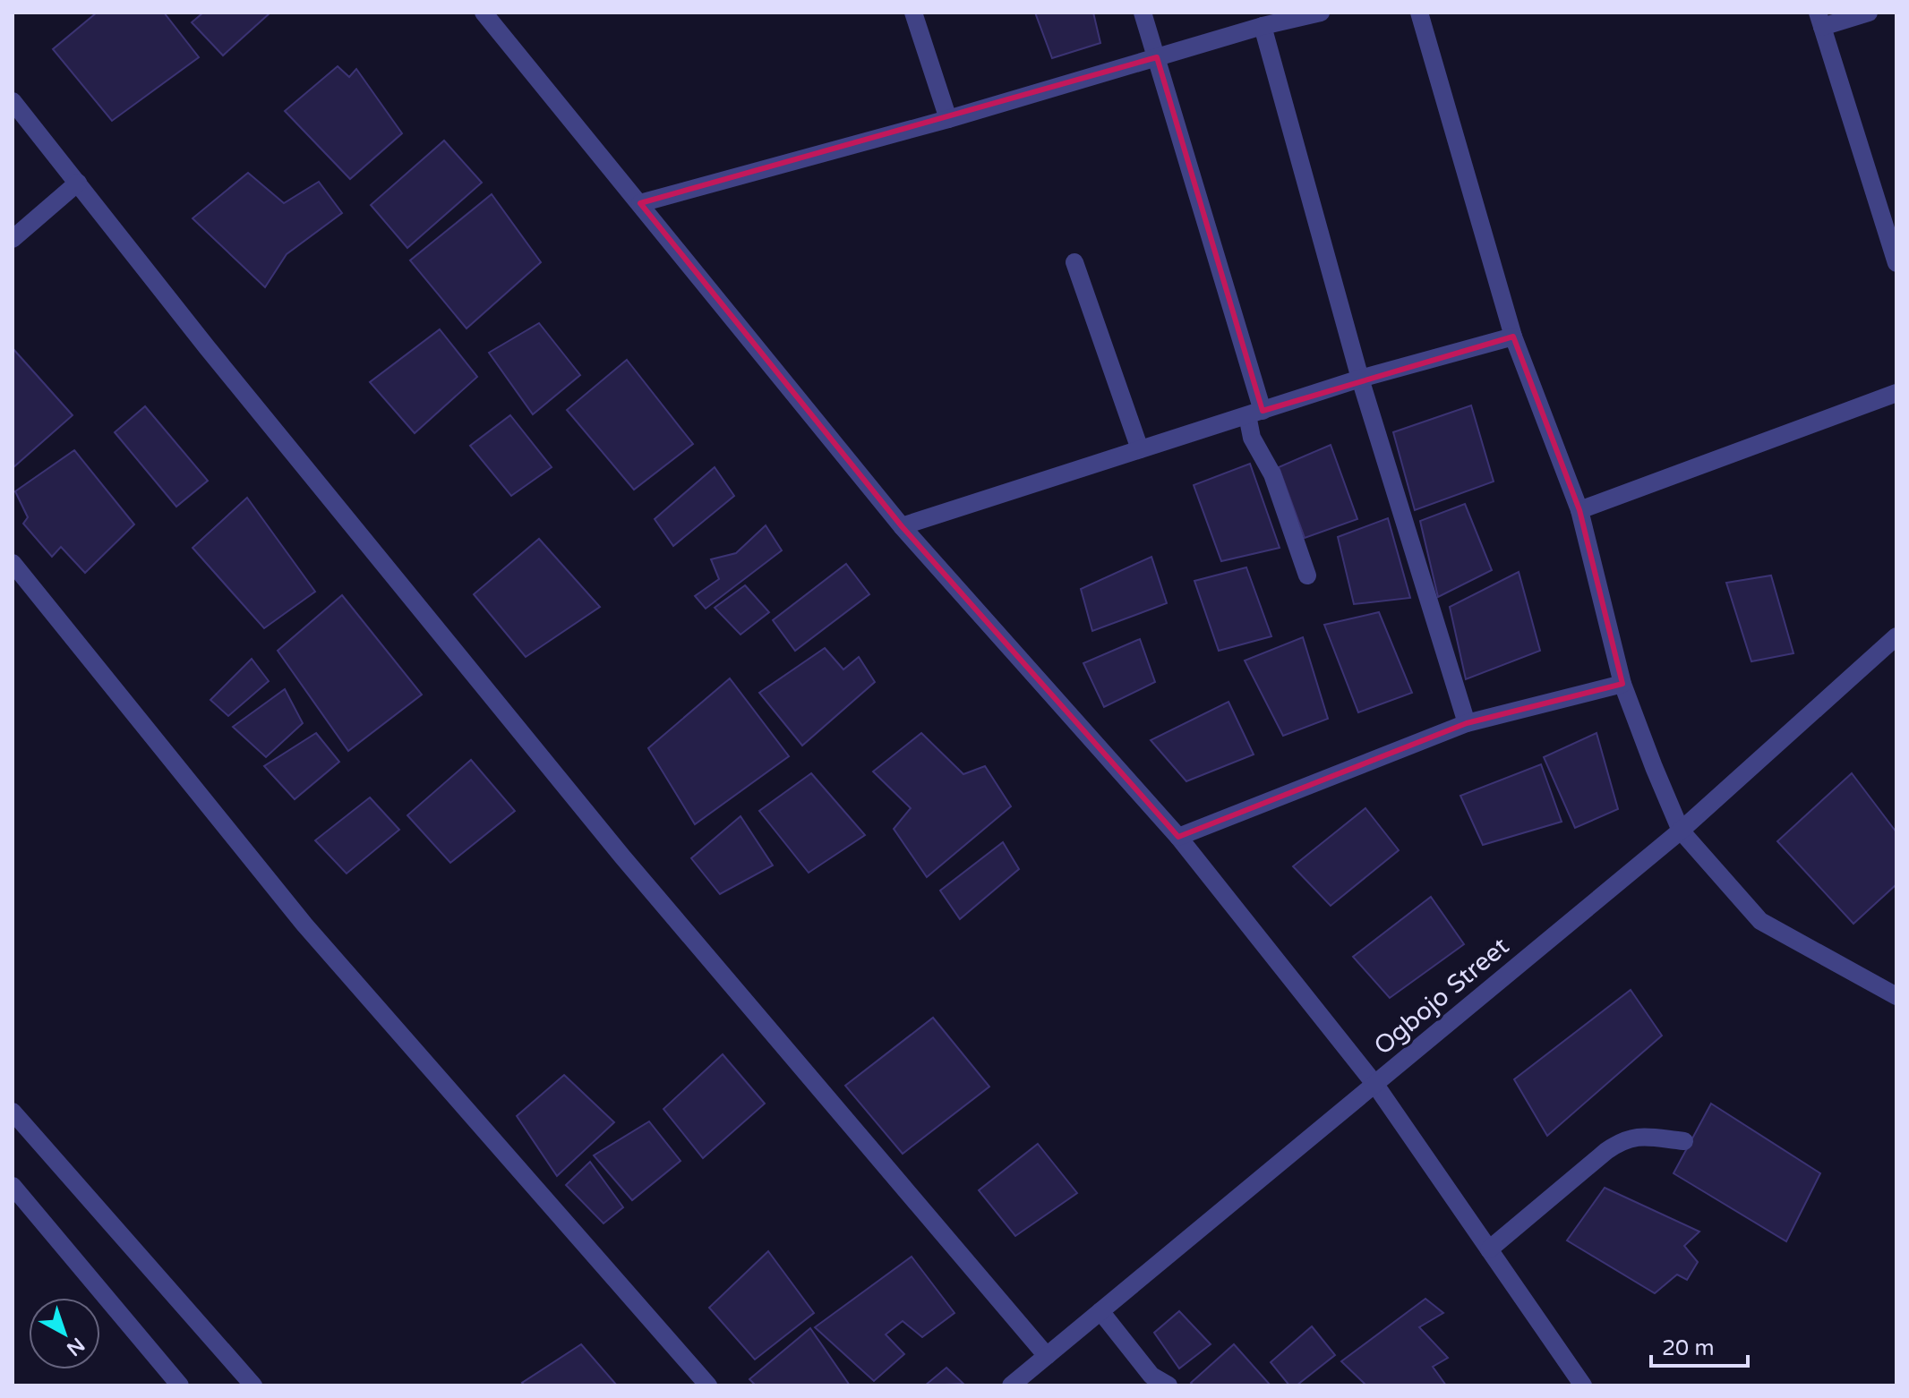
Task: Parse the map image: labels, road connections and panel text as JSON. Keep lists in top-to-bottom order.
{
  "streets": {
    "street": ["Ogbojo Street"]
  },
  "scale_bar": "20 m",
  "north": "bottom right"
}
